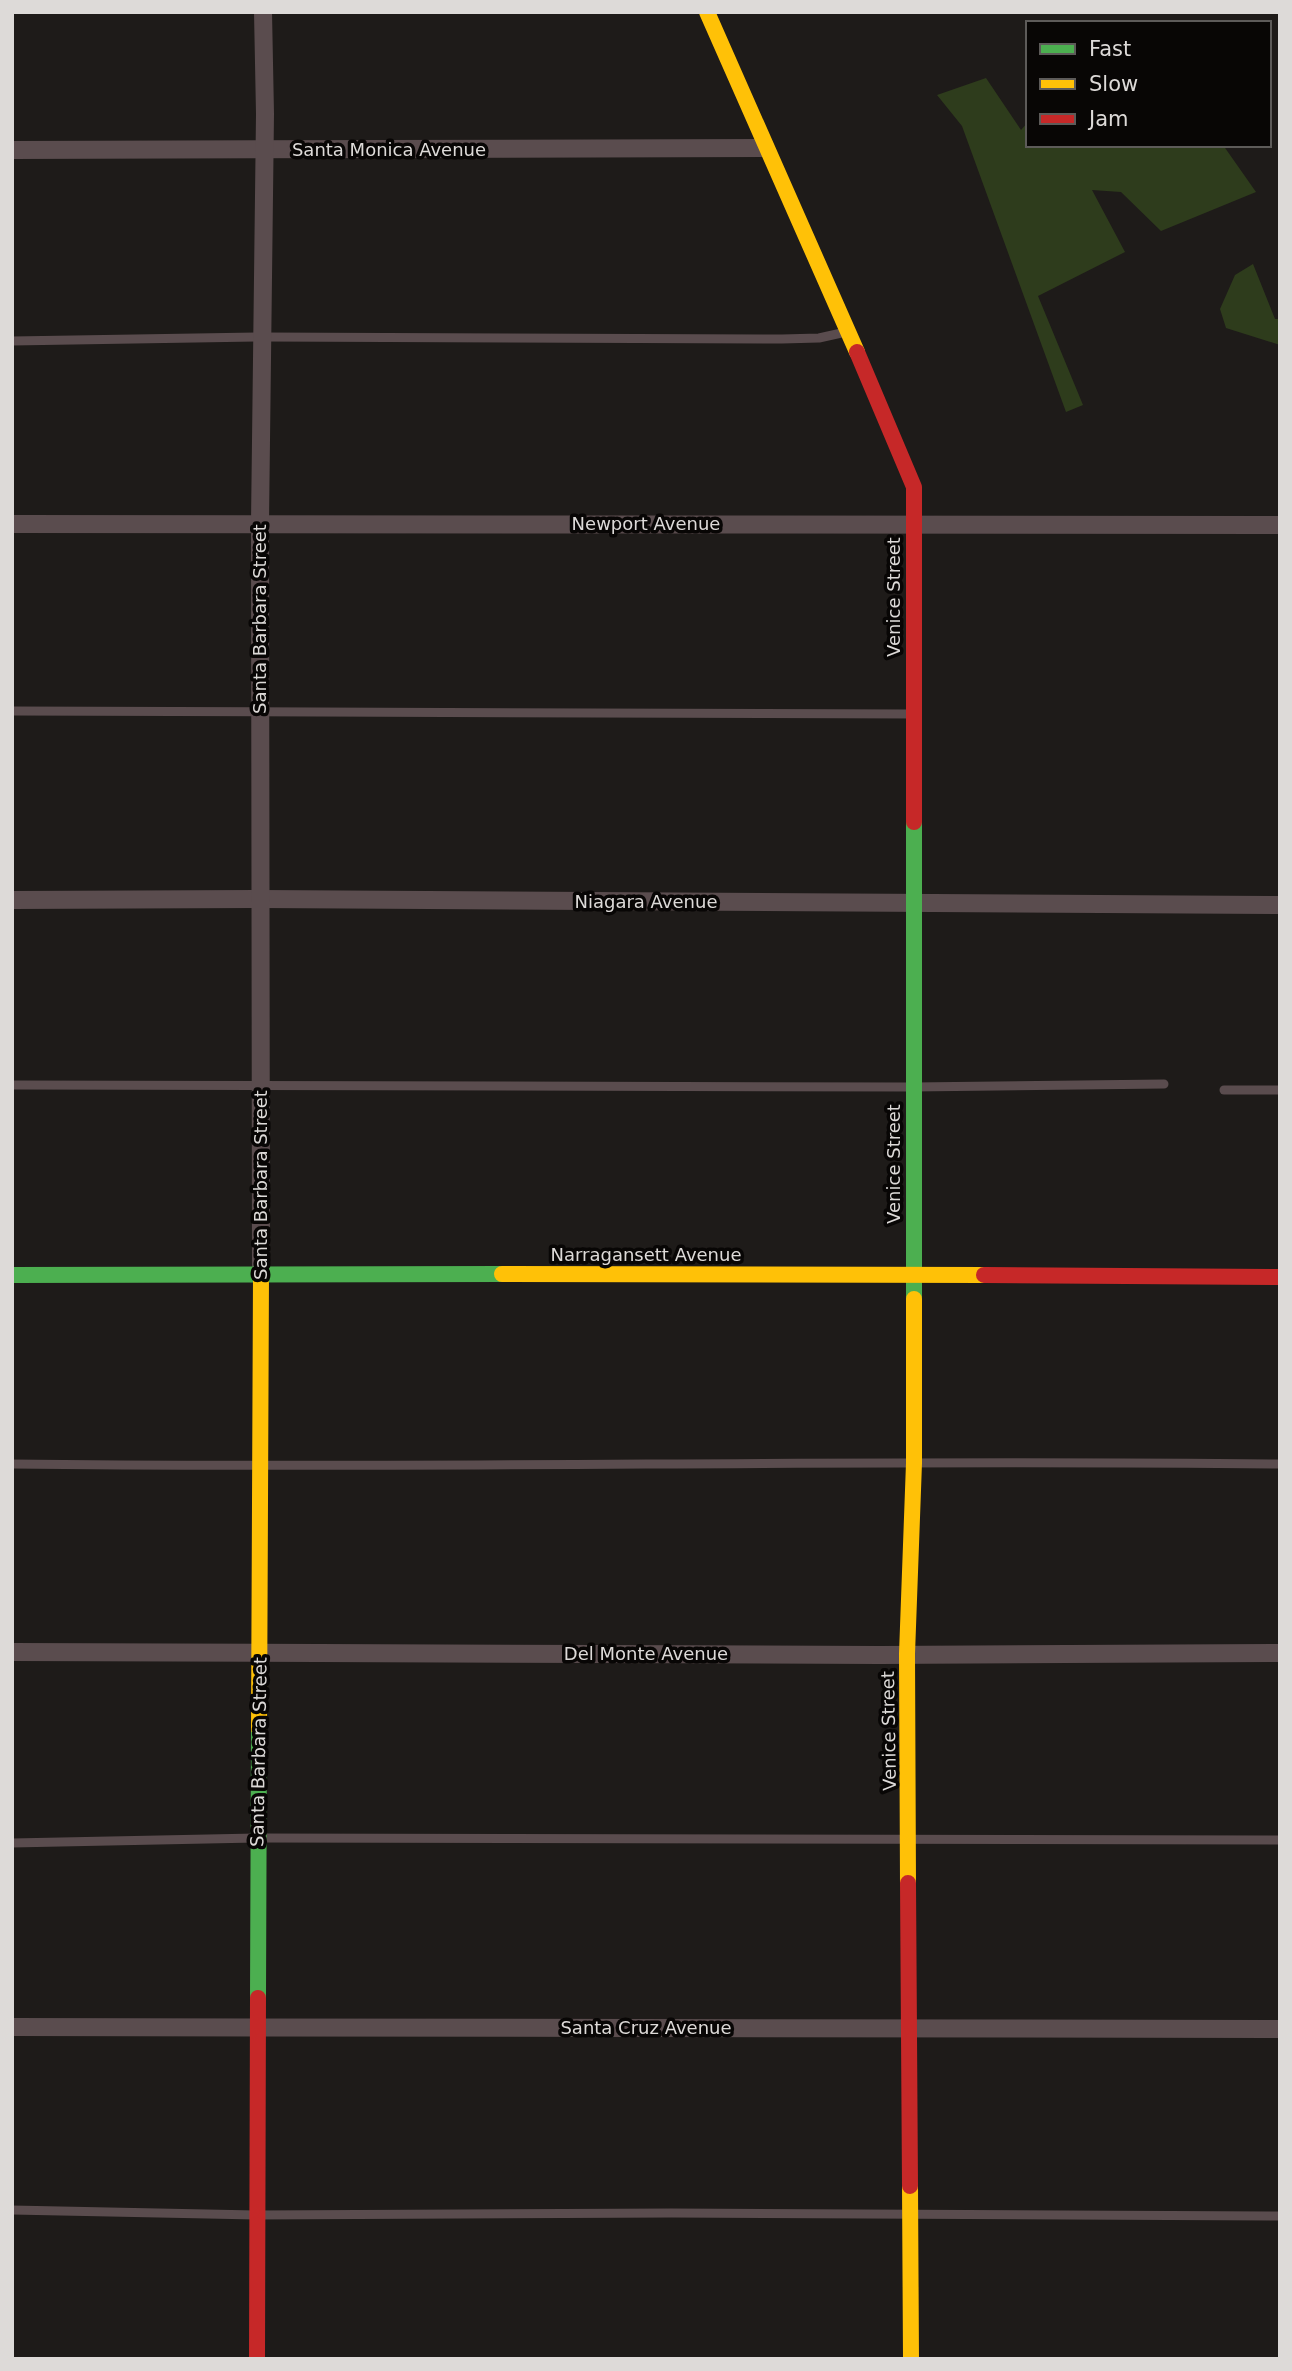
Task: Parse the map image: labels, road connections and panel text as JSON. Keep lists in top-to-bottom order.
{
  "streets": {
    "street": [
      "Santa Monica Avenue",
      "Newport Avenue",
      "Venice Street",
      "Santa Barbara Street",
      "Niagara Avenue",
      "Narragansett Avenue",
      "Del Monte Avenue",
      "Santa Cruz Avenue"
    ]
  },
  "crossings": [
    ["Santa Monica Avenue", "Venice Street"],
    ["Santa Monica Avenue", "Santa Barbara Street"],
    ["Newport Avenue", "Venice Street"],
    ["Newport Avenue", "Santa Barbara Street"],
    ["Venice Street", "Niagara Avenue"],
    ["Venice Street", "Narragansett Avenue"],
    ["Venice Street", "Del Monte Avenue"],
    ["Venice Street", "Santa Cruz Avenue"],
    ["Santa Barbara Street", "Niagara Avenue"],
    ["Santa Barbara Street", "Narragansett Avenue"],
    ["Santa Barbara Street", "Del Monte Avenue"],
    ["Santa Barbara Street", "Santa Cruz Avenue"]
  ],
  "legend": ["Fast", "Slow", "Jam"]
}
